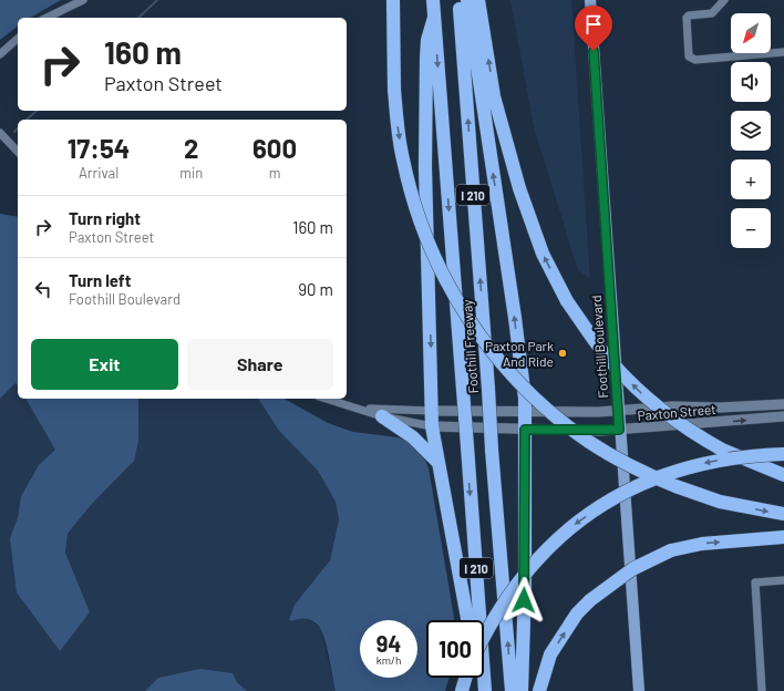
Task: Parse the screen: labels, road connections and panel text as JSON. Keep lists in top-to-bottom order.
{
  "streets": {
    "highway": ["I 210", "Foothill Freeway"],
    "main road": ["Foothill Boulevard"],
    "street": ["Paxton Street"]
  },
  "crossings": [
    ["Foothill Boulevard", "Paxton Street"]
  ],
  "places": ["Paxton Park And Ride"],
  "north": "bottom left",
  "page": {
    "map_buttons": ["+", "−"],
    "turn": ["160 m", "Paxton Street"],
    "eta": [
      "17:54",
      "Arrival",
      "2",
      "min",
      "600",
      "m"
    ],
    "list": [
      {
        "name": "Turn right",
        "note": "Paxton Street",
        "value": "160 m"
      },
      {
        "name": "Turn left",
        "note": "Foothill Boulevard",
        "value": "90 m"
      }
    ],
    "buttons": ["Exit", "Share"],
    "speed": "94 km/h",
    "limit": "100"
  }
}
